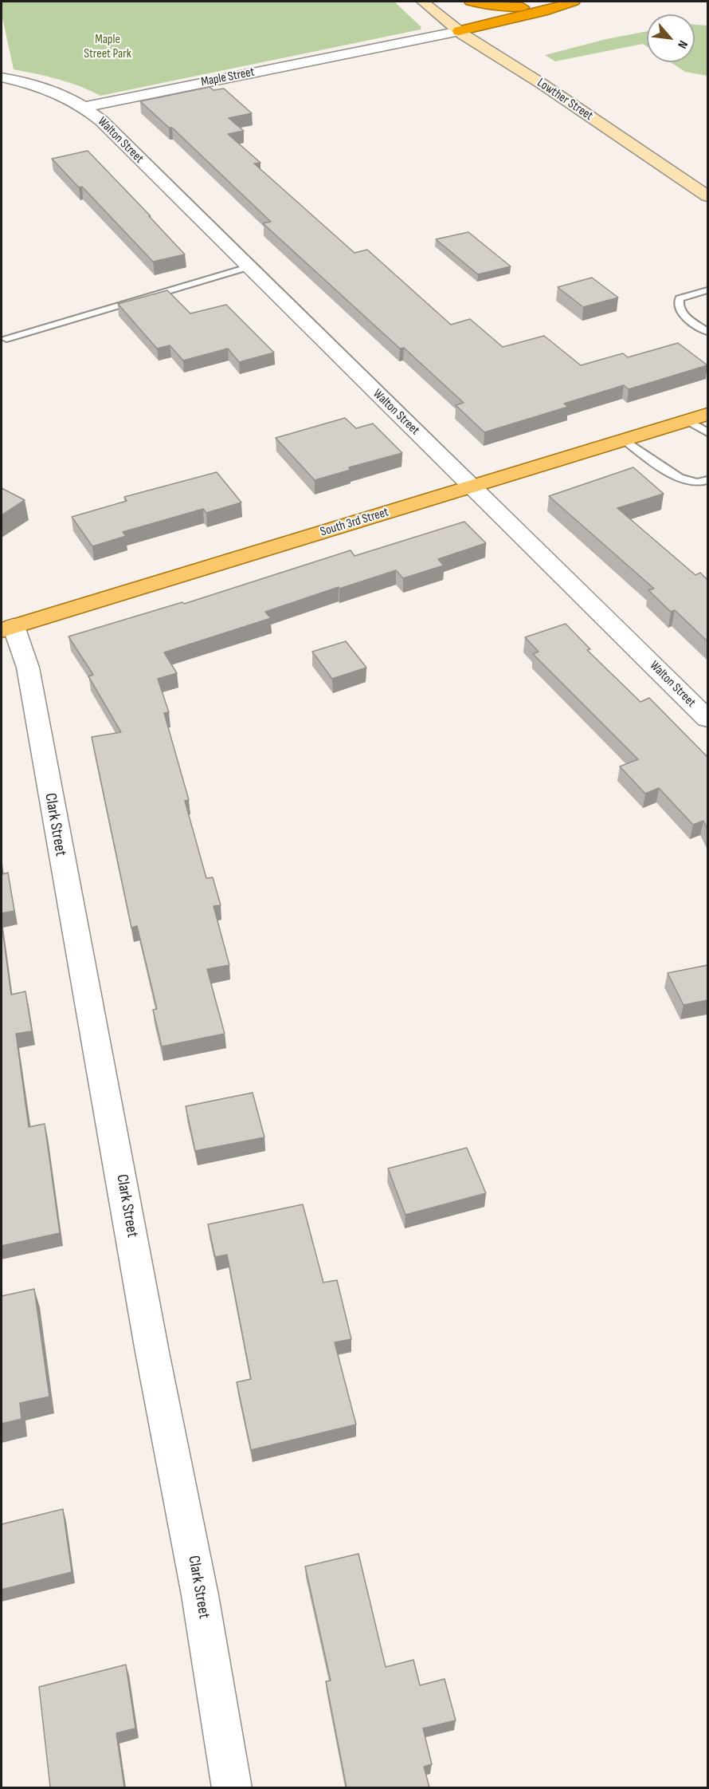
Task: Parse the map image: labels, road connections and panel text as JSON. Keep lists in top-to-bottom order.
{
  "streets": {
    "main road": ["Lowther Street", "South 3rd Street"],
    "street": ["Maple Street", "Walton Street", "Clark Street"]
  },
  "crossings": [
    ["Maple Street", "Lowther Street"],
    ["Maple Street", "Walton Street"],
    ["Walton Street", "South 3rd Street"],
    ["South 3rd Street", "Clark Street"]
  ],
  "parks": ["Maple Street Park"],
  "north": "bottom right"
}
